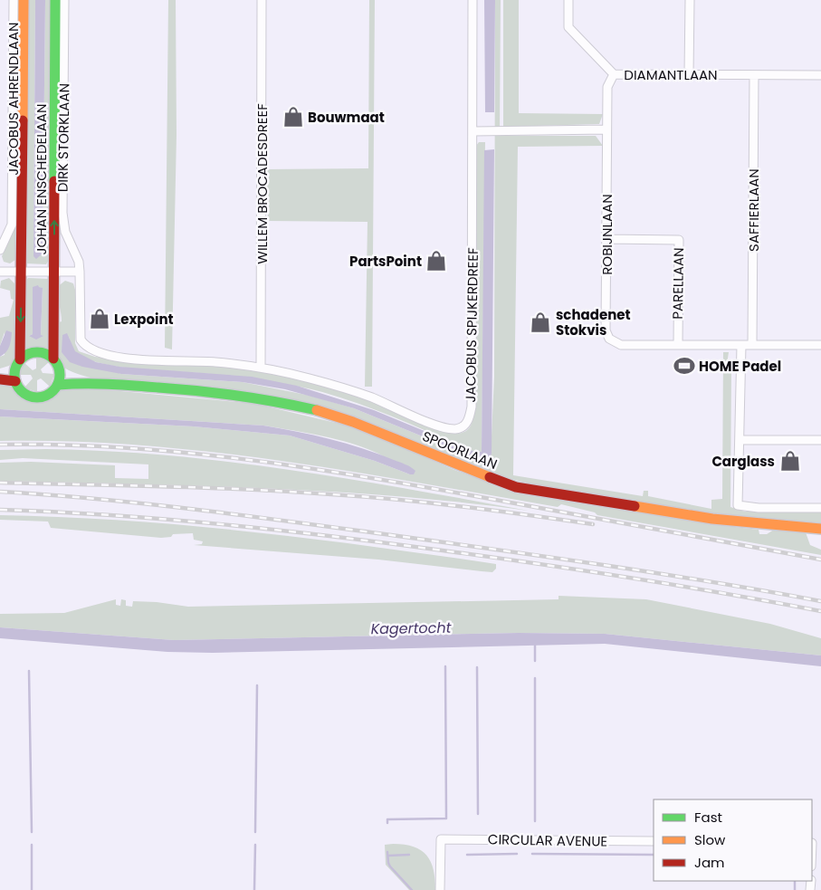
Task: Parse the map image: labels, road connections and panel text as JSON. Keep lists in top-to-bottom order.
{
  "streets": {
    "main road": ["JOHAN ENSCHEDELAAN", "SPOORLAAN"],
    "street": [
      "DIAMANTLAAN",
      "JACOBUS AHRENDLAAN",
      "DIRK STORKLAAN",
      "WILLEM BROCADESDREEF",
      "SAFFIERLAAN",
      "ROBIJNLAAN",
      "PARELLAAN",
      "JACOBUS SPIJKERDREEF",
      "CIRCULAR AVENUE"
    ]
  },
  "crossings": [
    ["DIAMANTLAAN", "SAFFIERLAAN"],
    ["DIAMANTLAAN", "ROBIJNLAAN"],
    ["DIRK STORKLAAN", "JACOBUS SPIJKERDREEF"],
    ["JOHAN ENSCHEDELAAN", "SPOORLAAN"],
    ["WILLEM BROCADESDREEF", "JACOBUS SPIJKERDREEF"],
    ["ROBIJNLAAN", "PARELLAAN"]
  ],
  "water": ["Kagertocht"],
  "places": {
    "shop": [
      "Bouwmaat",
      "PartsPoint",
      "Lexpoint",
      "schadenet Stokvis",
      "Carglass"
    ],
    "sports": ["HOME Padel"]
  },
  "legend": ["Fast", "Slow", "Jam"]
}
